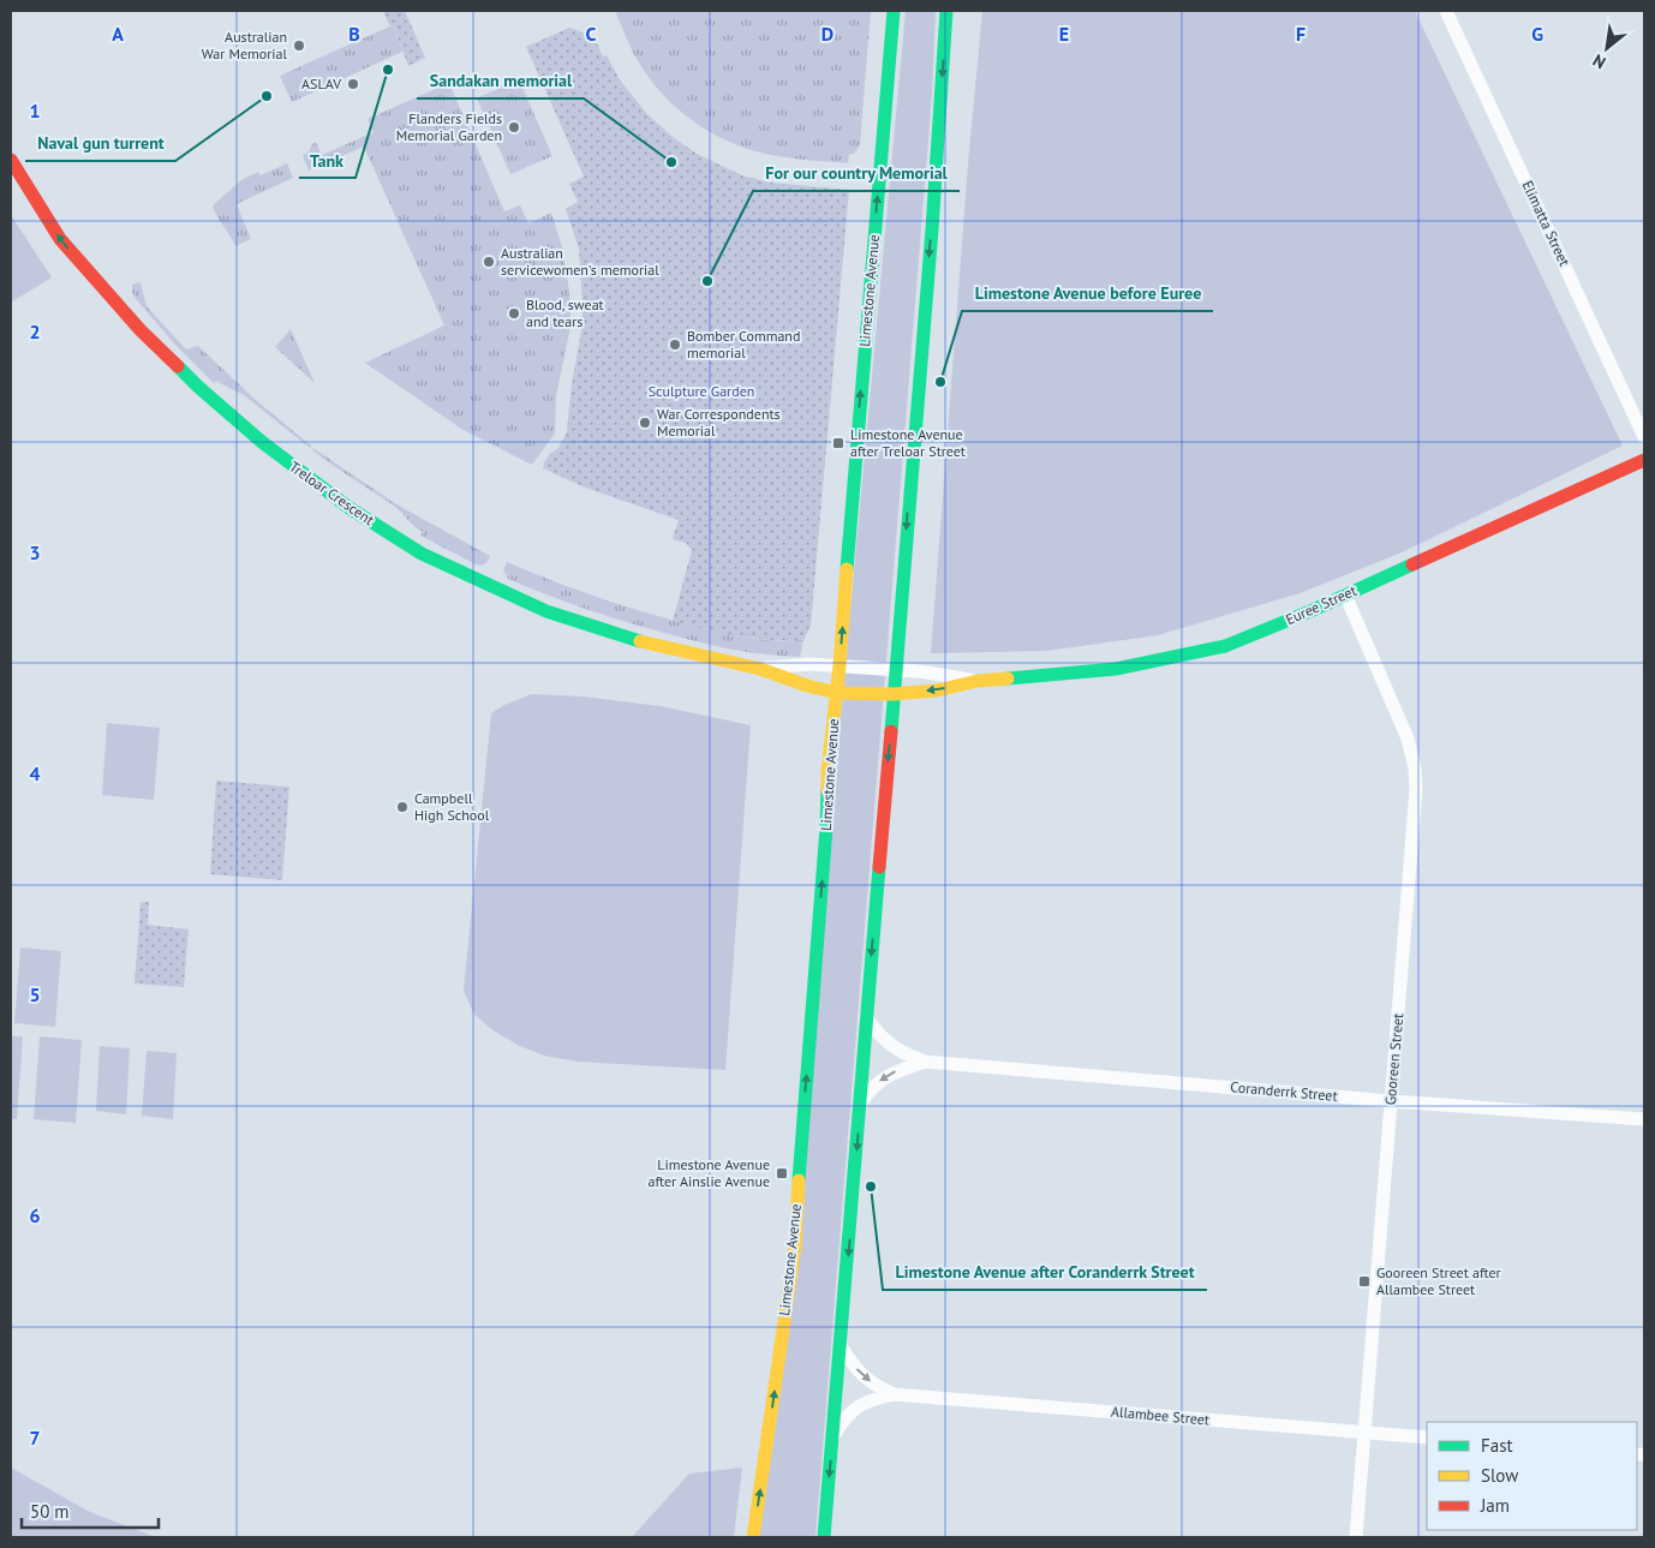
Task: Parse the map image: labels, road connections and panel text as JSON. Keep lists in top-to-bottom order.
{
  "streets": {
    "main road": ["Limestone Avenue", "Treloar Crescent", "Euree Street"],
    "street": [
      "Elimatta Street",
      "Gooreen Street",
      "Coranderrk Street",
      "Allambee Street"
    ]
  },
  "crossings": [
    ["Limestone Avenue", "Treloar Crescent"],
    ["Limestone Avenue", "Euree Street"],
    ["Treloar Crescent", "Euree Street"],
    ["Euree Street", "Gooreen Street"],
    ["Gooreen Street", "Coranderrk Street"],
    ["Gooreen Street", "Allambee Street"]
  ],
  "one_way": ["Treloar Crescent"],
  "parks": ["Sculpture Garden"],
  "places": {
    "other": [
      "Australian War Memorial",
      "Tank",
      "ASLAV",
      "Naval gun turrent",
      "Flanders Fields Memorial Garden",
      "Sandakan memorial",
      "Australian servicewomen's memorial",
      "For our country Memorial",
      "Blood, sweat and tears",
      "Bomber Command memorial",
      "Limestone Avenue before Euree",
      "War Correspondents Memorial",
      "Campbell High School",
      "Limestone Avenue after Coranderrk Street"
    ],
    "transit": ["Limestone Avenue after Treloar Street", "Limestone Avenue after Ainslie Avenue", "Gooreen Street after Allambee Street"]
  },
  "legend": ["Fast", "Slow", "Jam"],
  "scale_bar": "50 m",
  "north": "bottom left",
  "grid": {
    "columns": [
      "A",
      "B",
      "C",
      "D",
      "E",
      "F",
      "G"
    ],
    "rows": [
      "1",
      "2",
      "3",
      "4",
      "5",
      "6",
      "7"
    ]
  }
}
